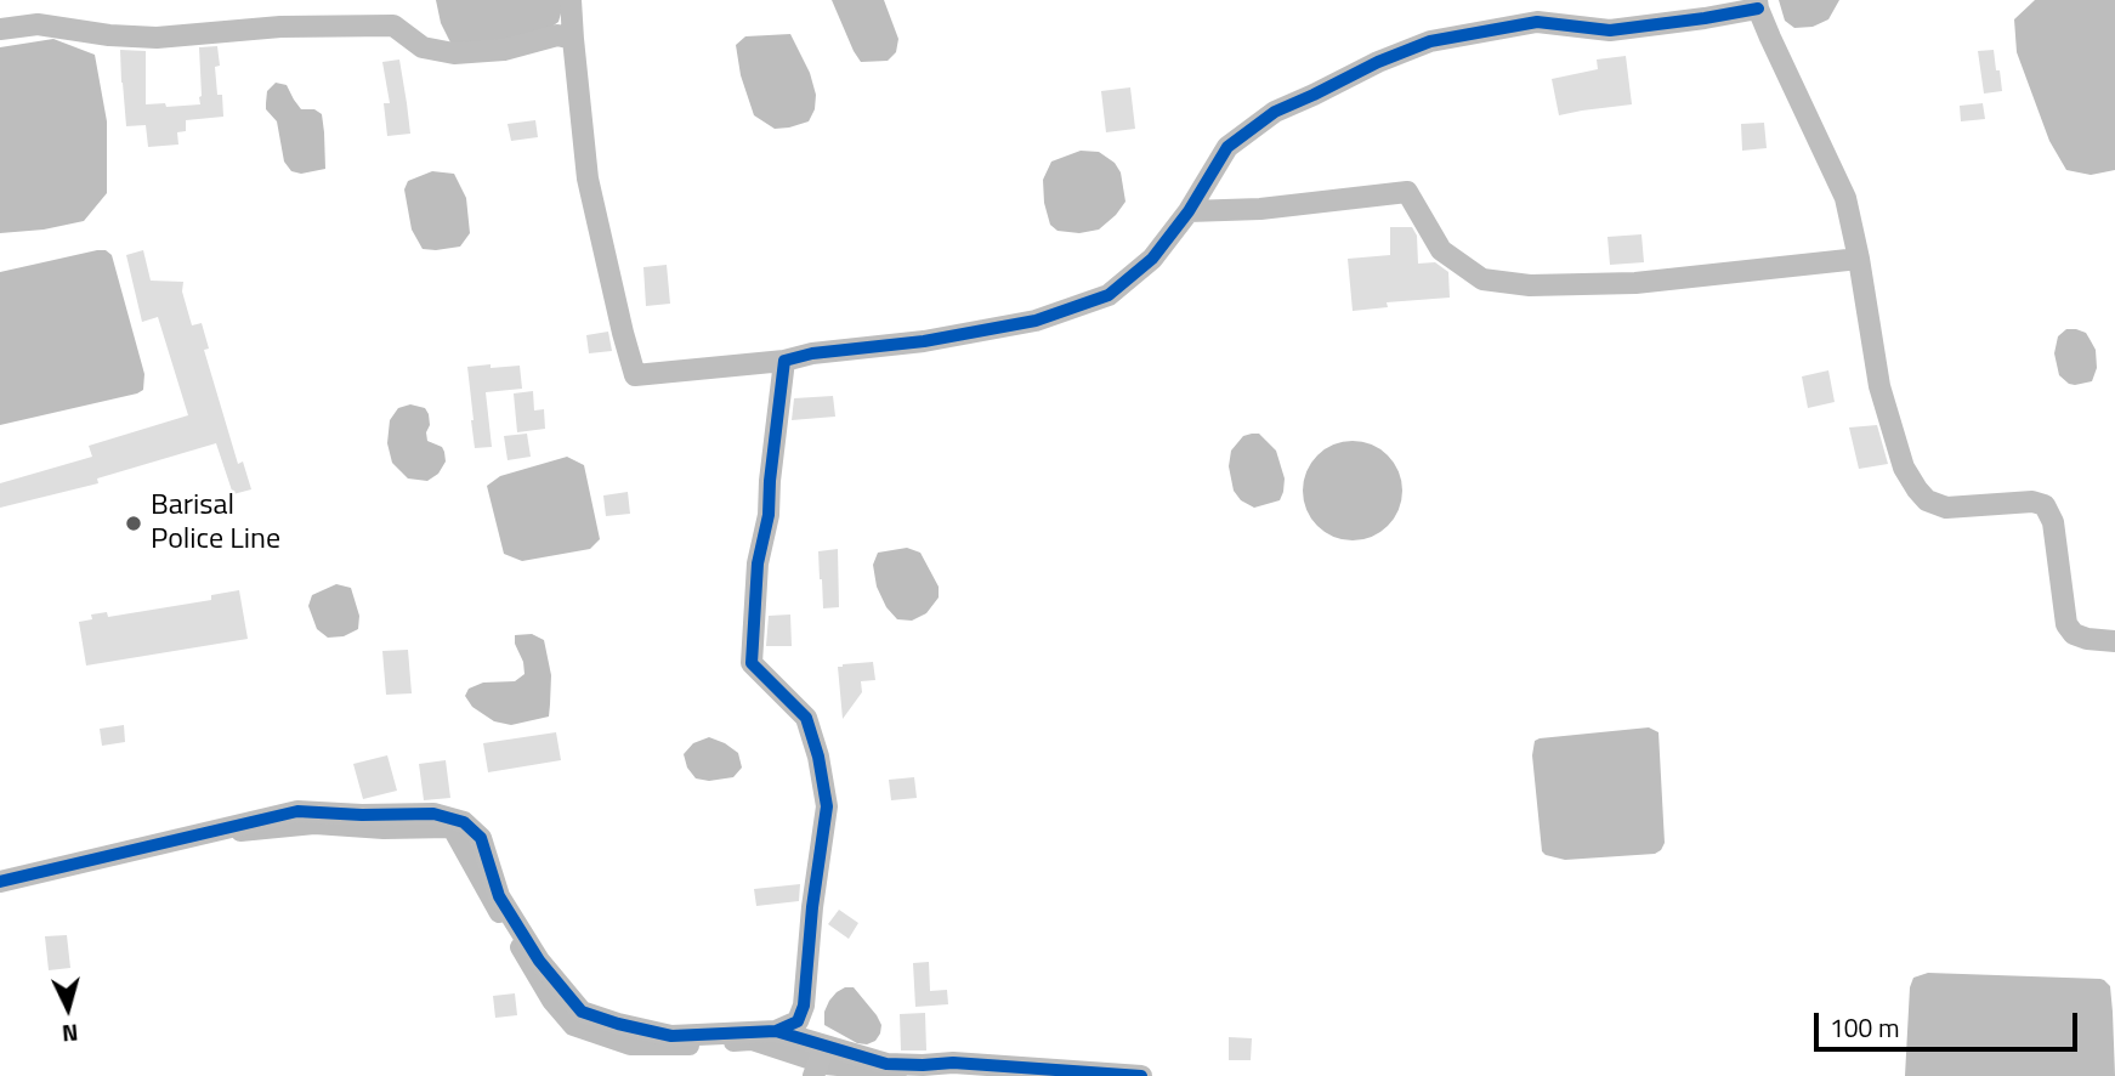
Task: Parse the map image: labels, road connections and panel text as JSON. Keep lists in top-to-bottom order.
{
  "places": ["Barisal Police Line"],
  "scale_bar": "100 m",
  "north": "bottom"
}
